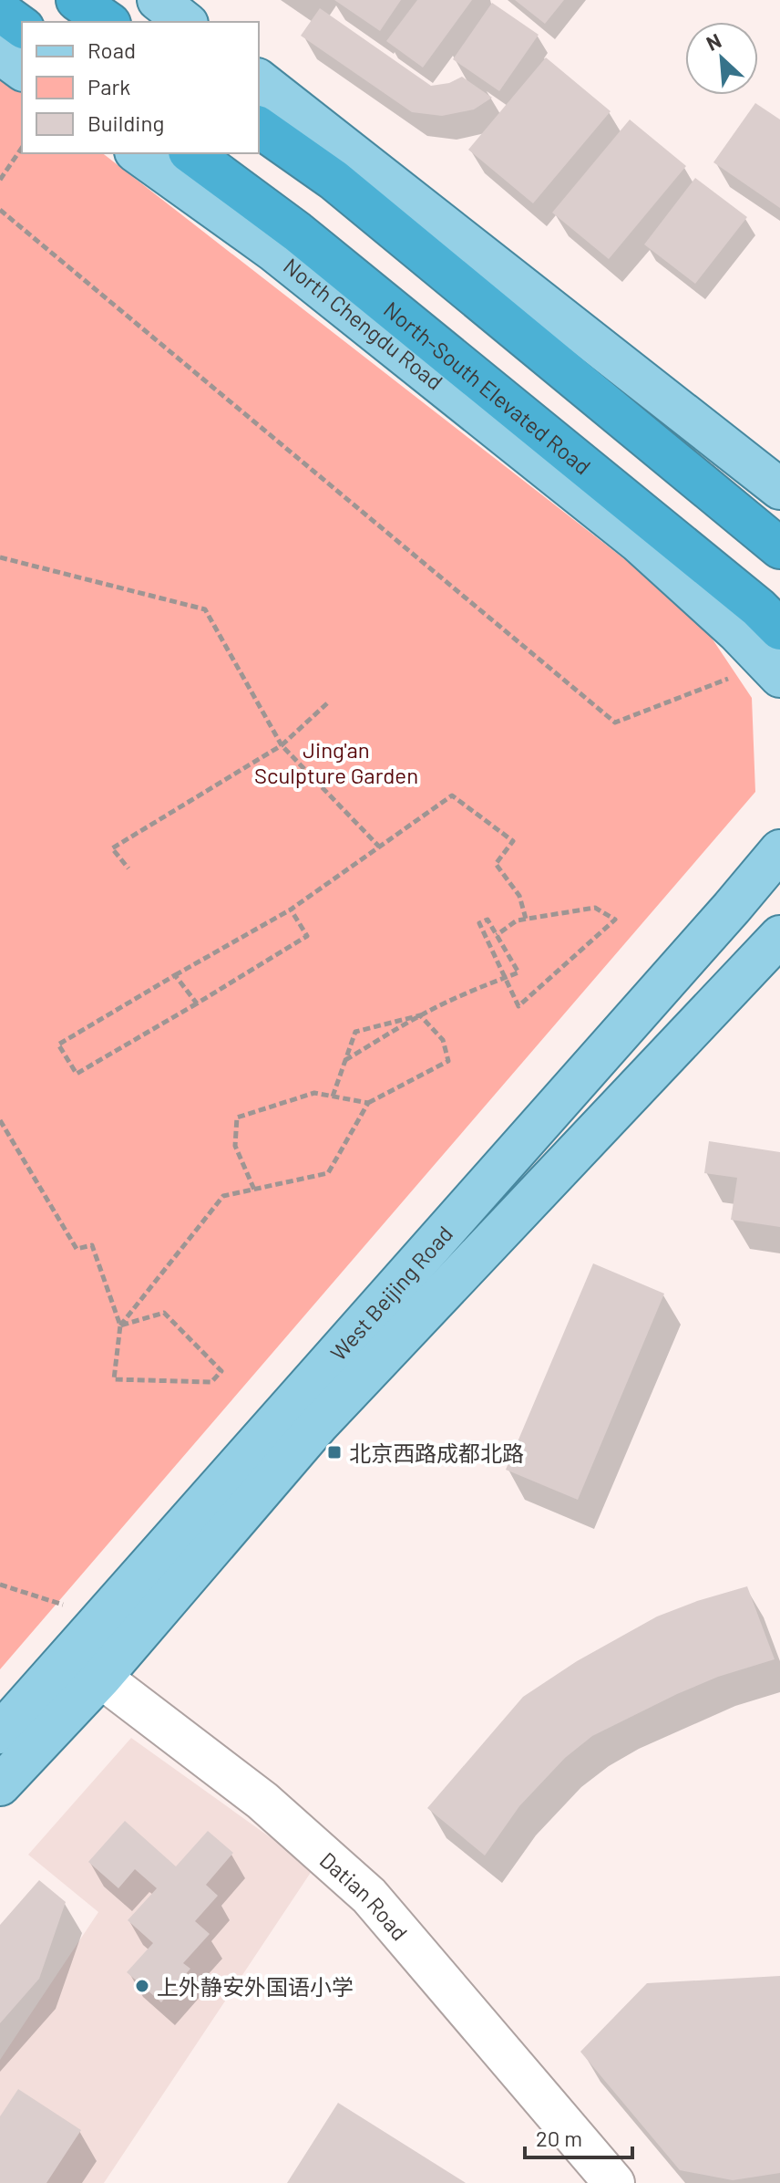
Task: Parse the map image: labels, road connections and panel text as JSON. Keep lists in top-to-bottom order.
{
  "streets": {
    "highway": ["North-South Elevated Road"],
    "main road": ["North Chengdu Road", "West Beijing Road"],
    "street": ["Datian Road"]
  },
  "crossings": [
    ["North Chengdu Road", "North-South Elevated Road"],
    ["West Beijing Road", "Datian Road"]
  ],
  "parks": ["Jing'an Sculpture Garden"],
  "places": {
    "transit": ["北京西路成都北路"],
    "other": ["上外静安外国语小学"]
  },
  "legend": ["Road", "Park", "Building"],
  "scale_bar": "20 m",
  "north": "top left"
}
